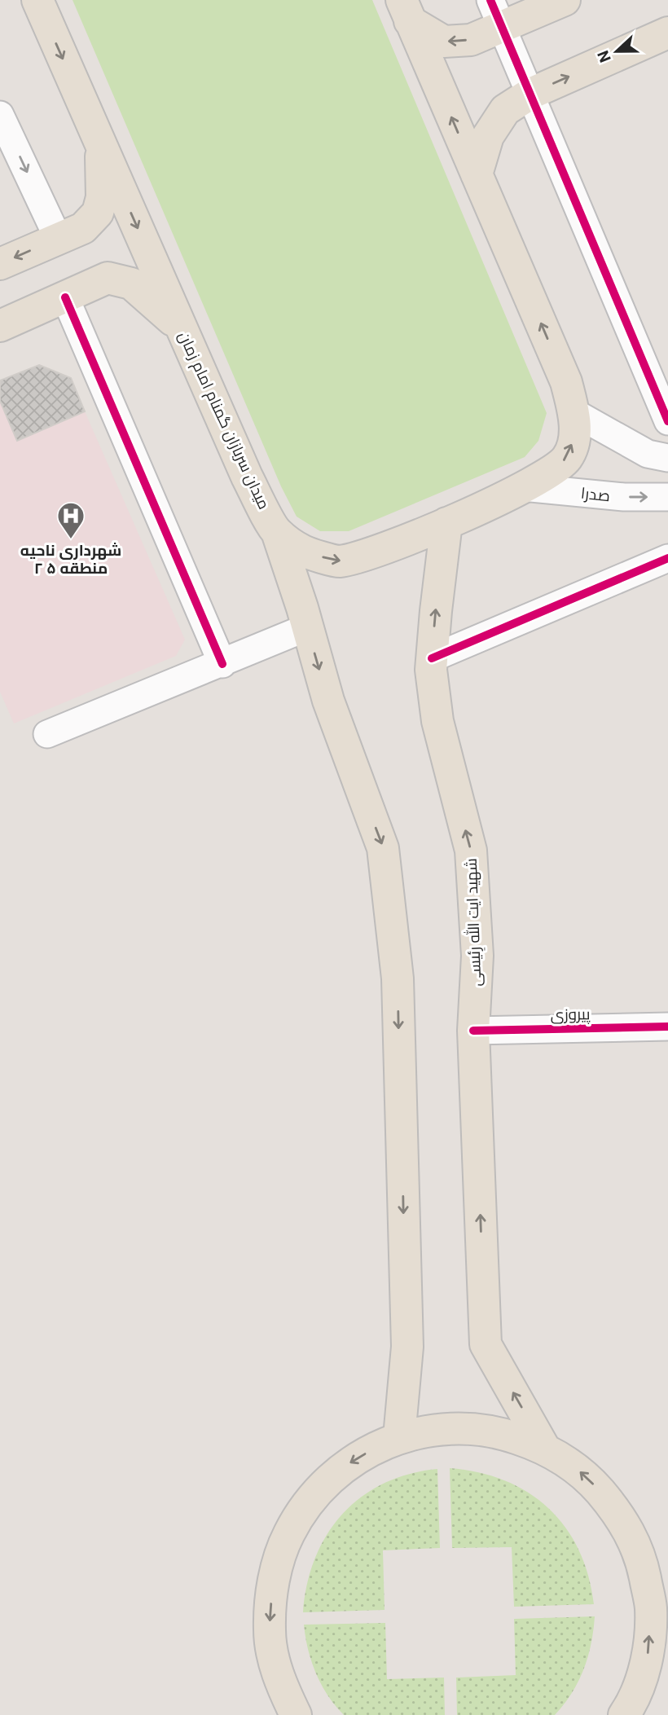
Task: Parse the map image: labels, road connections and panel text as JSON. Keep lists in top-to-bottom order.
{
  "streets": {
    "main road": ["میدان سربازان گمنام امام زمان", "شهید ایت الله رِئیسی"],
    "street": ["صدرا", "پیروزی"]
  },
  "crossings": [
    ["میدان سربازان گمنام امام زمان", "صدرا"],
    ["میدان سربازان گمنام امام زمان", "شهید ایت الله رِئیسی"],
    ["شهید ایت الله رِئیسی", "پیروزی"]
  ],
  "places": {
    "hospital": ["شهرداری ناحیه ۲ منطقه ۵"]
  },
  "north": "left"
}
